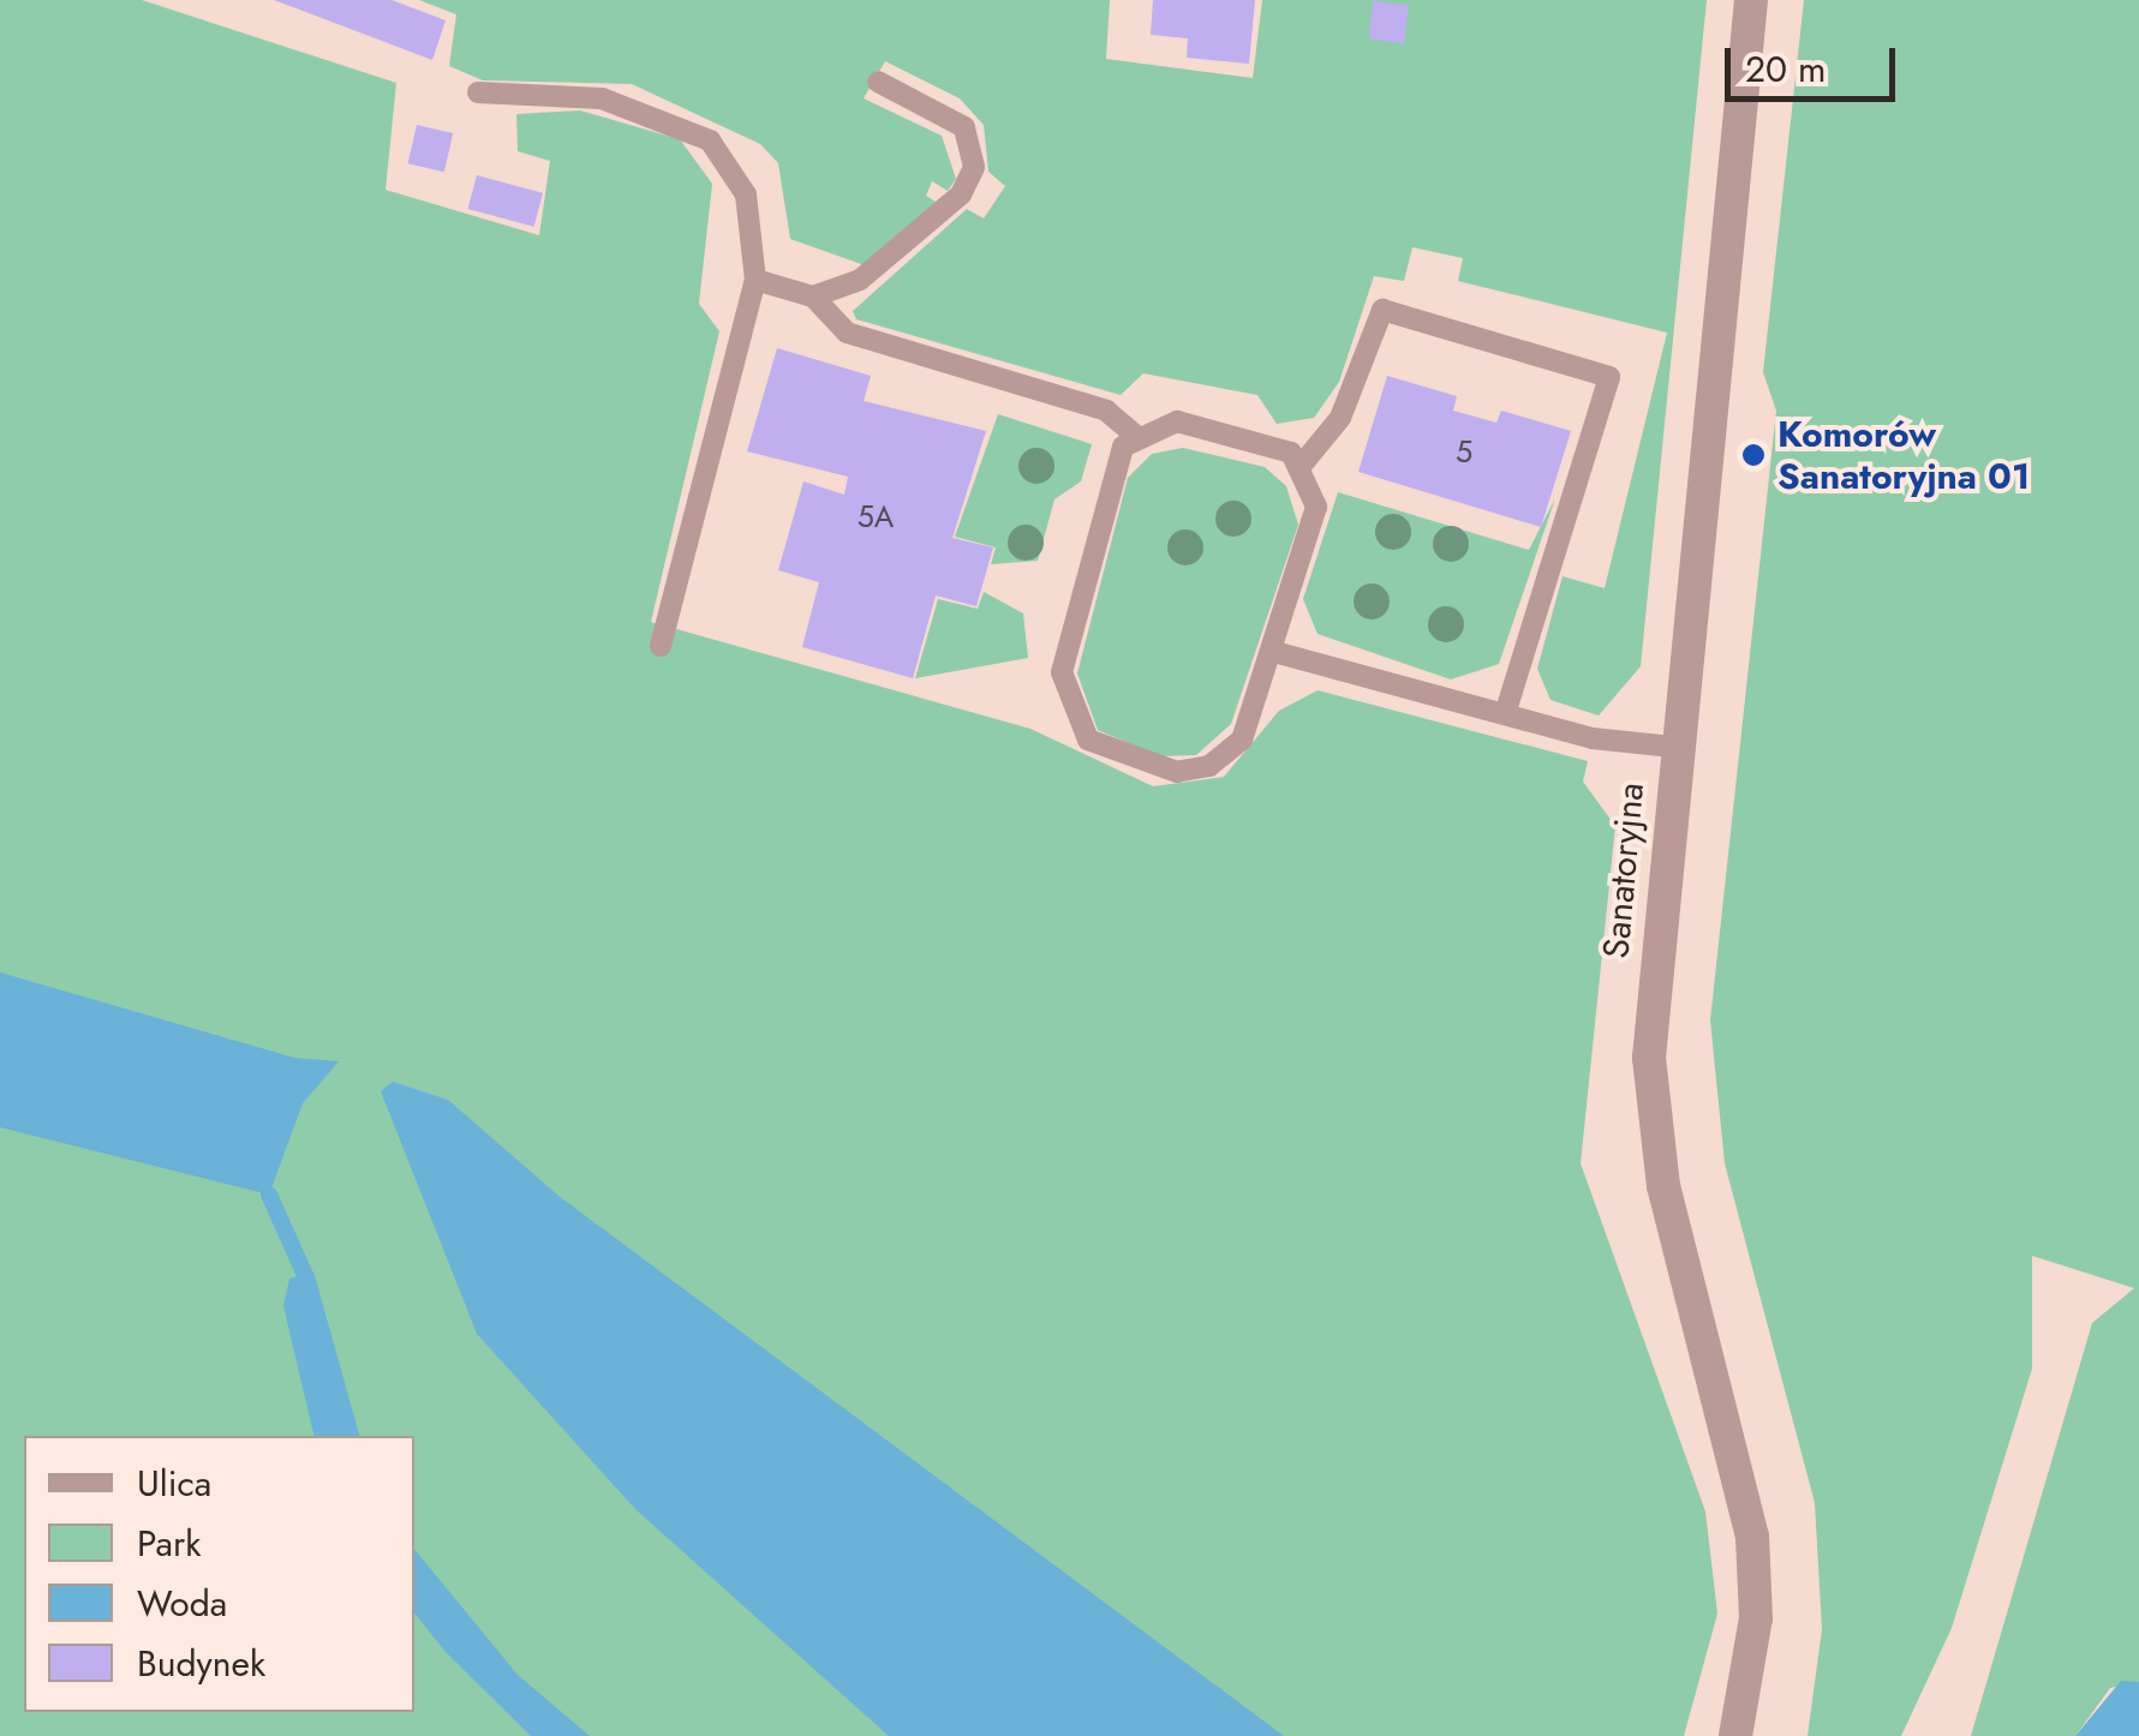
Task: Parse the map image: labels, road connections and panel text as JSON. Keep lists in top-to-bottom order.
{
  "streets": {
    "street": ["Sanatoryjna"]
  },
  "places": ["Komorów Sanatoryjna 01"],
  "house_numbers": ["5", "5A"],
  "legend": [
    "Ulica",
    "Park",
    "Woda",
    "Budynek"
  ],
  "scale_bar": "20 m"
}
